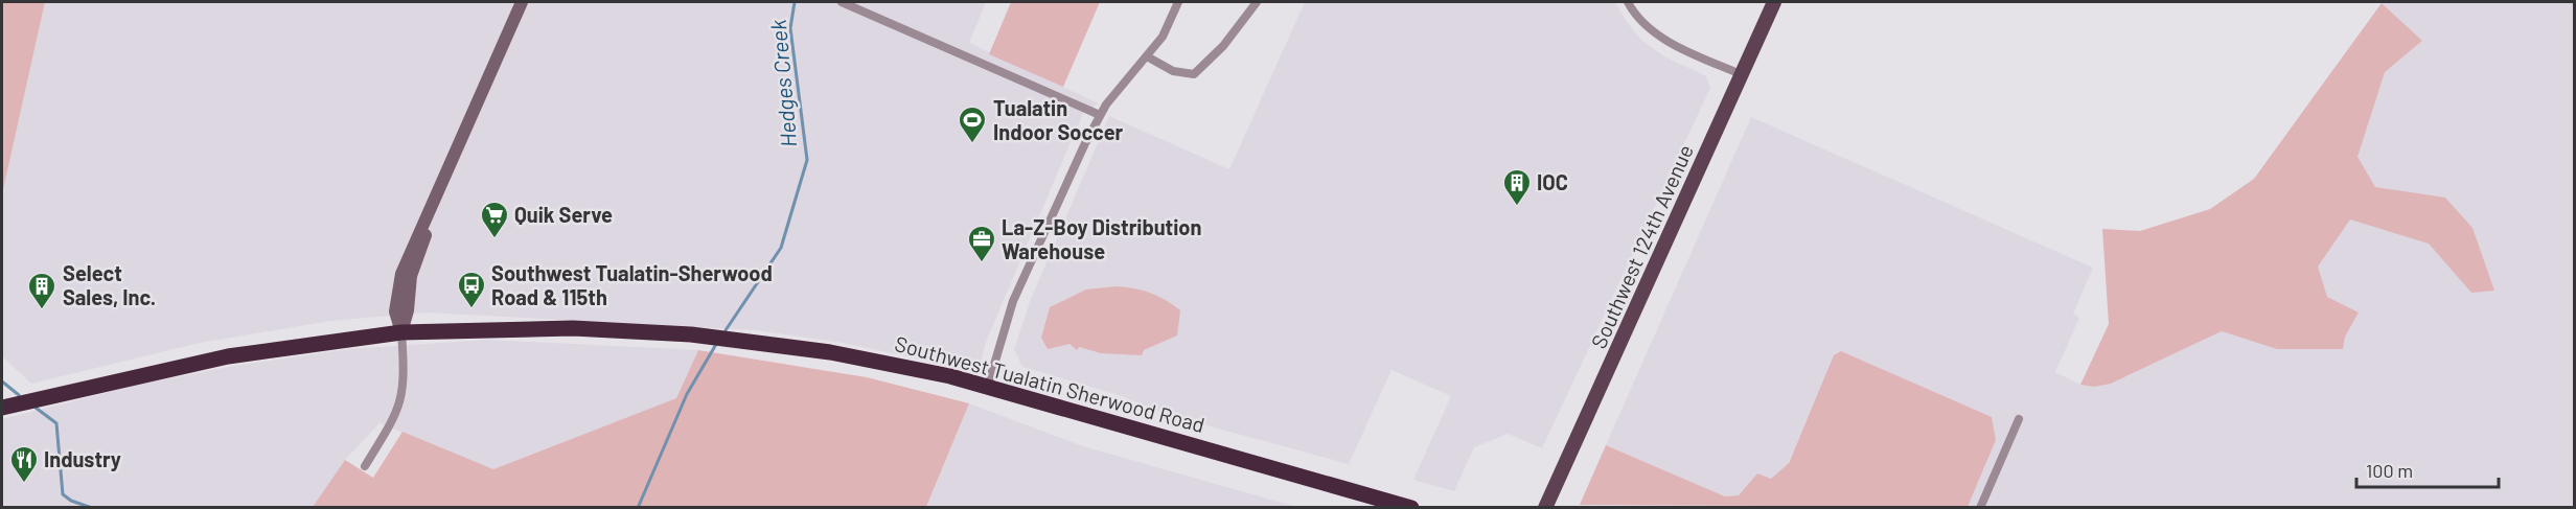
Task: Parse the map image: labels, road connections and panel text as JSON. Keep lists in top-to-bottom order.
{
  "streets": {
    "highway": ["Southwest Tualatin Sherwood Road"],
    "main road": ["Southwest 124th Avenue"]
  },
  "water": ["Hedges Creek"],
  "places": {
    "sports": ["Tualatin Indoor Soccer"],
    "building": ["IOC", "Select Sales, Inc."],
    "supermarket": ["Quik Serve"],
    "office": ["La-Z-Boy Distribution Warehouse"],
    "bus stop": ["Southwest Tualatin-Sherwood Road & 115th"],
    "restaurant": ["Industry"]
  },
  "scale_bar": "100 m"
}
